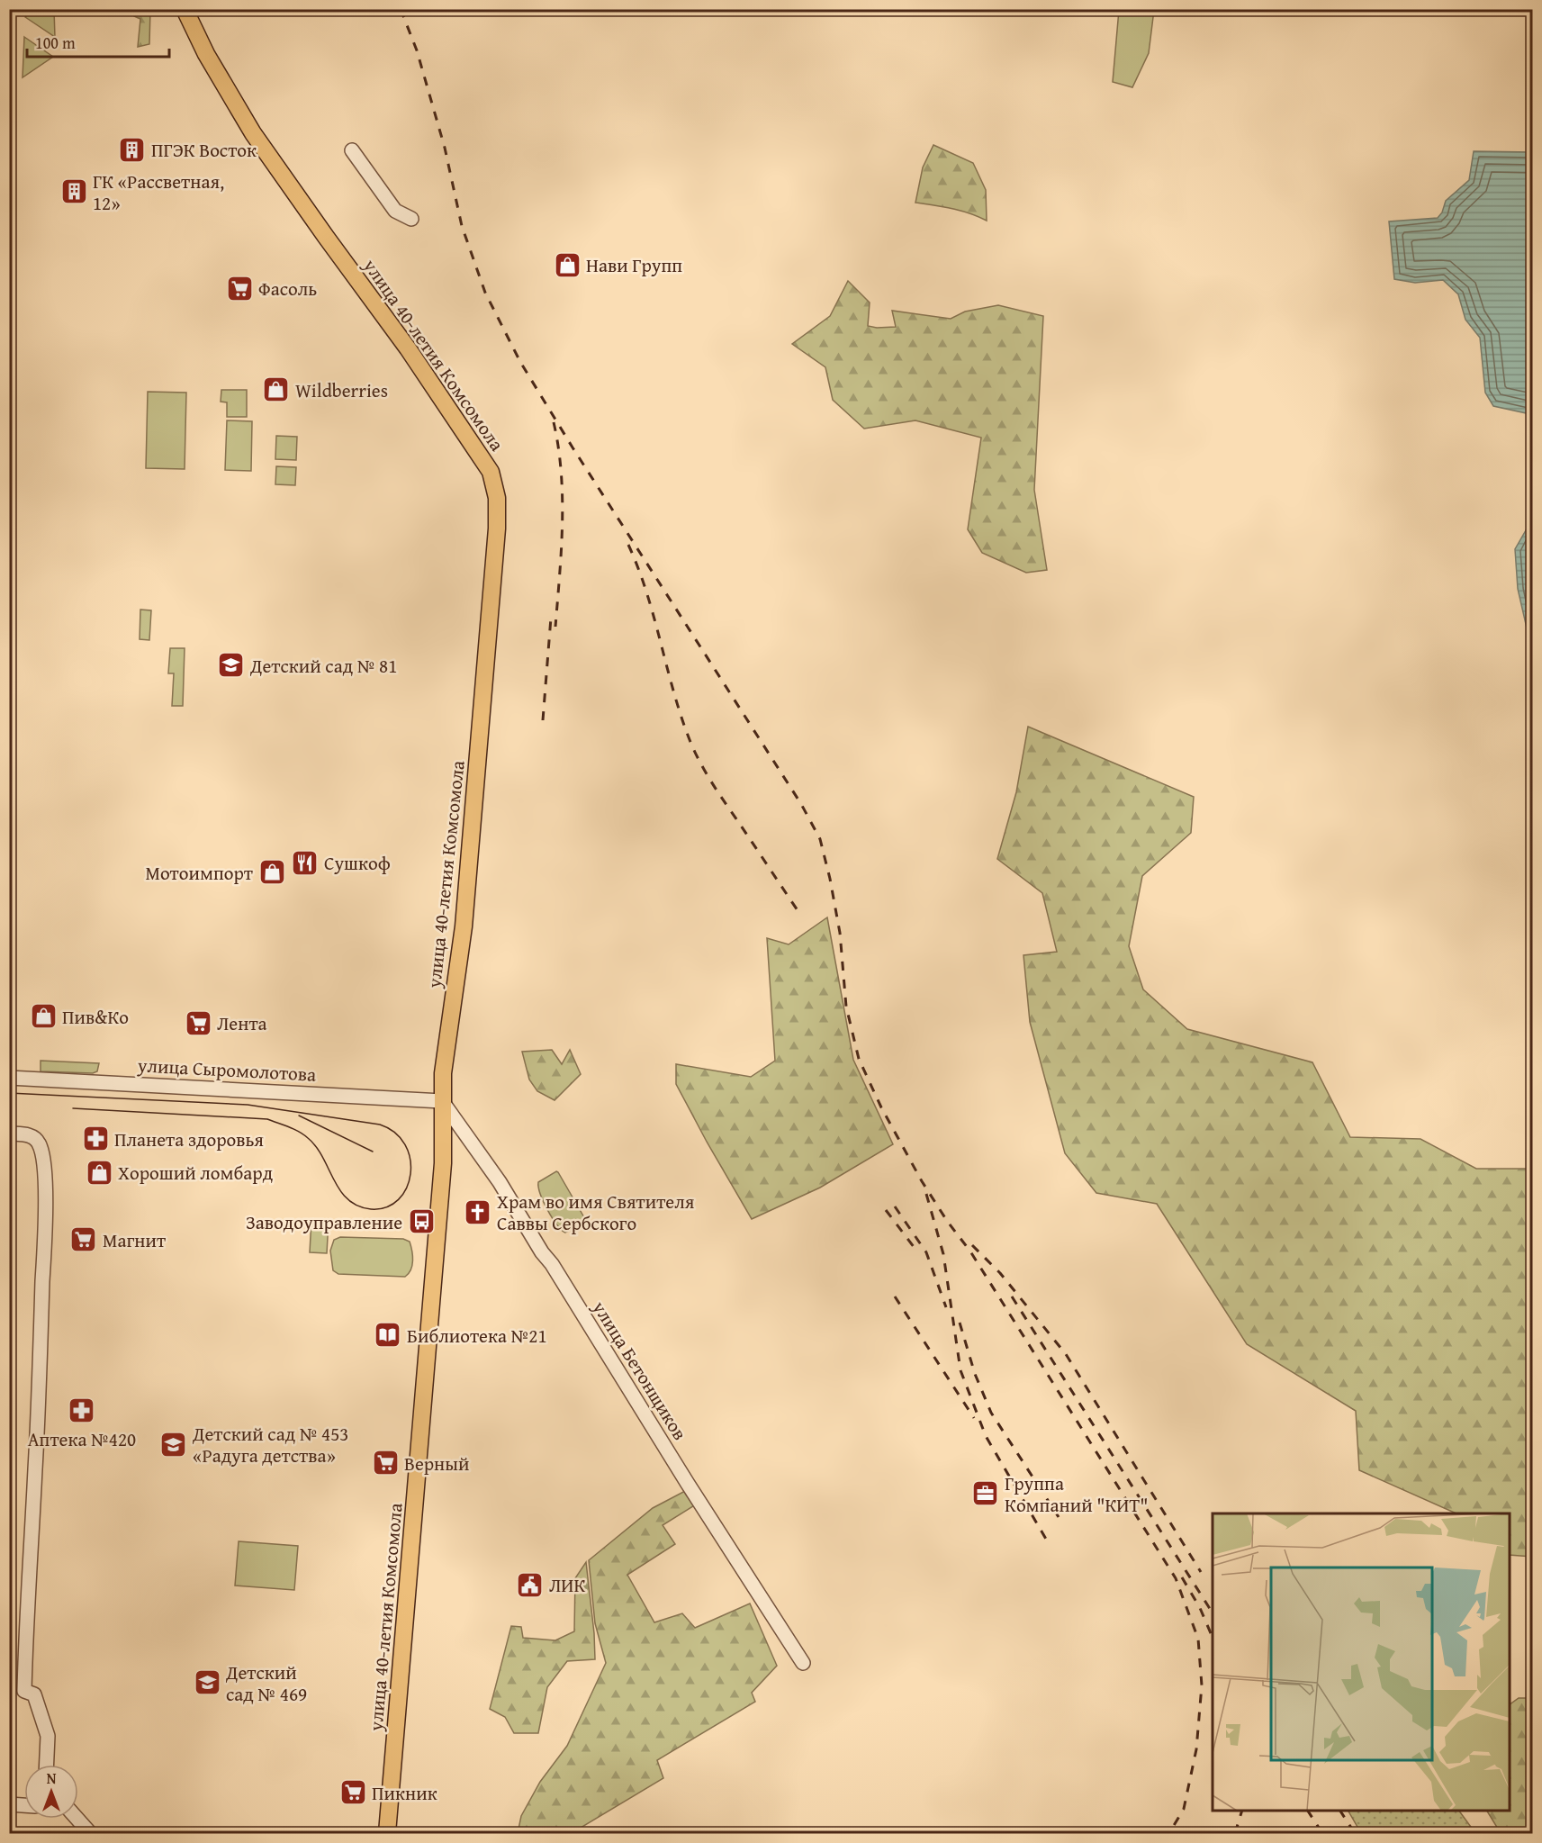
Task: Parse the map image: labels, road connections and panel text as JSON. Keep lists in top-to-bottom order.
{
  "streets": {
    "main road": ["улица 40-летия Комсомола"],
    "street": ["улица Сыромолотова", "улица Бетонщиков"]
  },
  "crossings": [
    ["улица 40-летия Комсомола", "улица Сыромолотова"],
    ["улица 40-летия Комсомола", "улица Бетонщиков"],
    ["улица Сыромолотова", "улица Бетонщиков"]
  ],
  "places": {
    "building": ["ПГЭК Восток", "ГК «Рассветная, 12»"],
    "shop": [
      "Нави Групп",
      "Wildberries",
      "Мотоимпорт",
      "Пив&Ко",
      "Хороший ломбард"
    ],
    "supermarket": [
      "Фасоль",
      "Лента",
      "Магнит",
      "Верный",
      "Пикник"
    ],
    "school or university": ["Детский сад № 81", "Детский сад № 453 «Радуга детства»", "Детский сад № 469"],
    "restaurant": ["Сушкоф"],
    "pharmacy": ["Планета здоровья", "Аптека №420"],
    "church": ["Храм во имя Святителя Саввы Сербского"],
    "bus stop": ["Заводоуправление"],
    "library": ["Библиотека №21"],
    "office": ["Группа Компаний \"КИТ\""],
    "public building": ["ЛИК"]
  },
  "scale_bar": "100 m",
  "north": "top"
}
